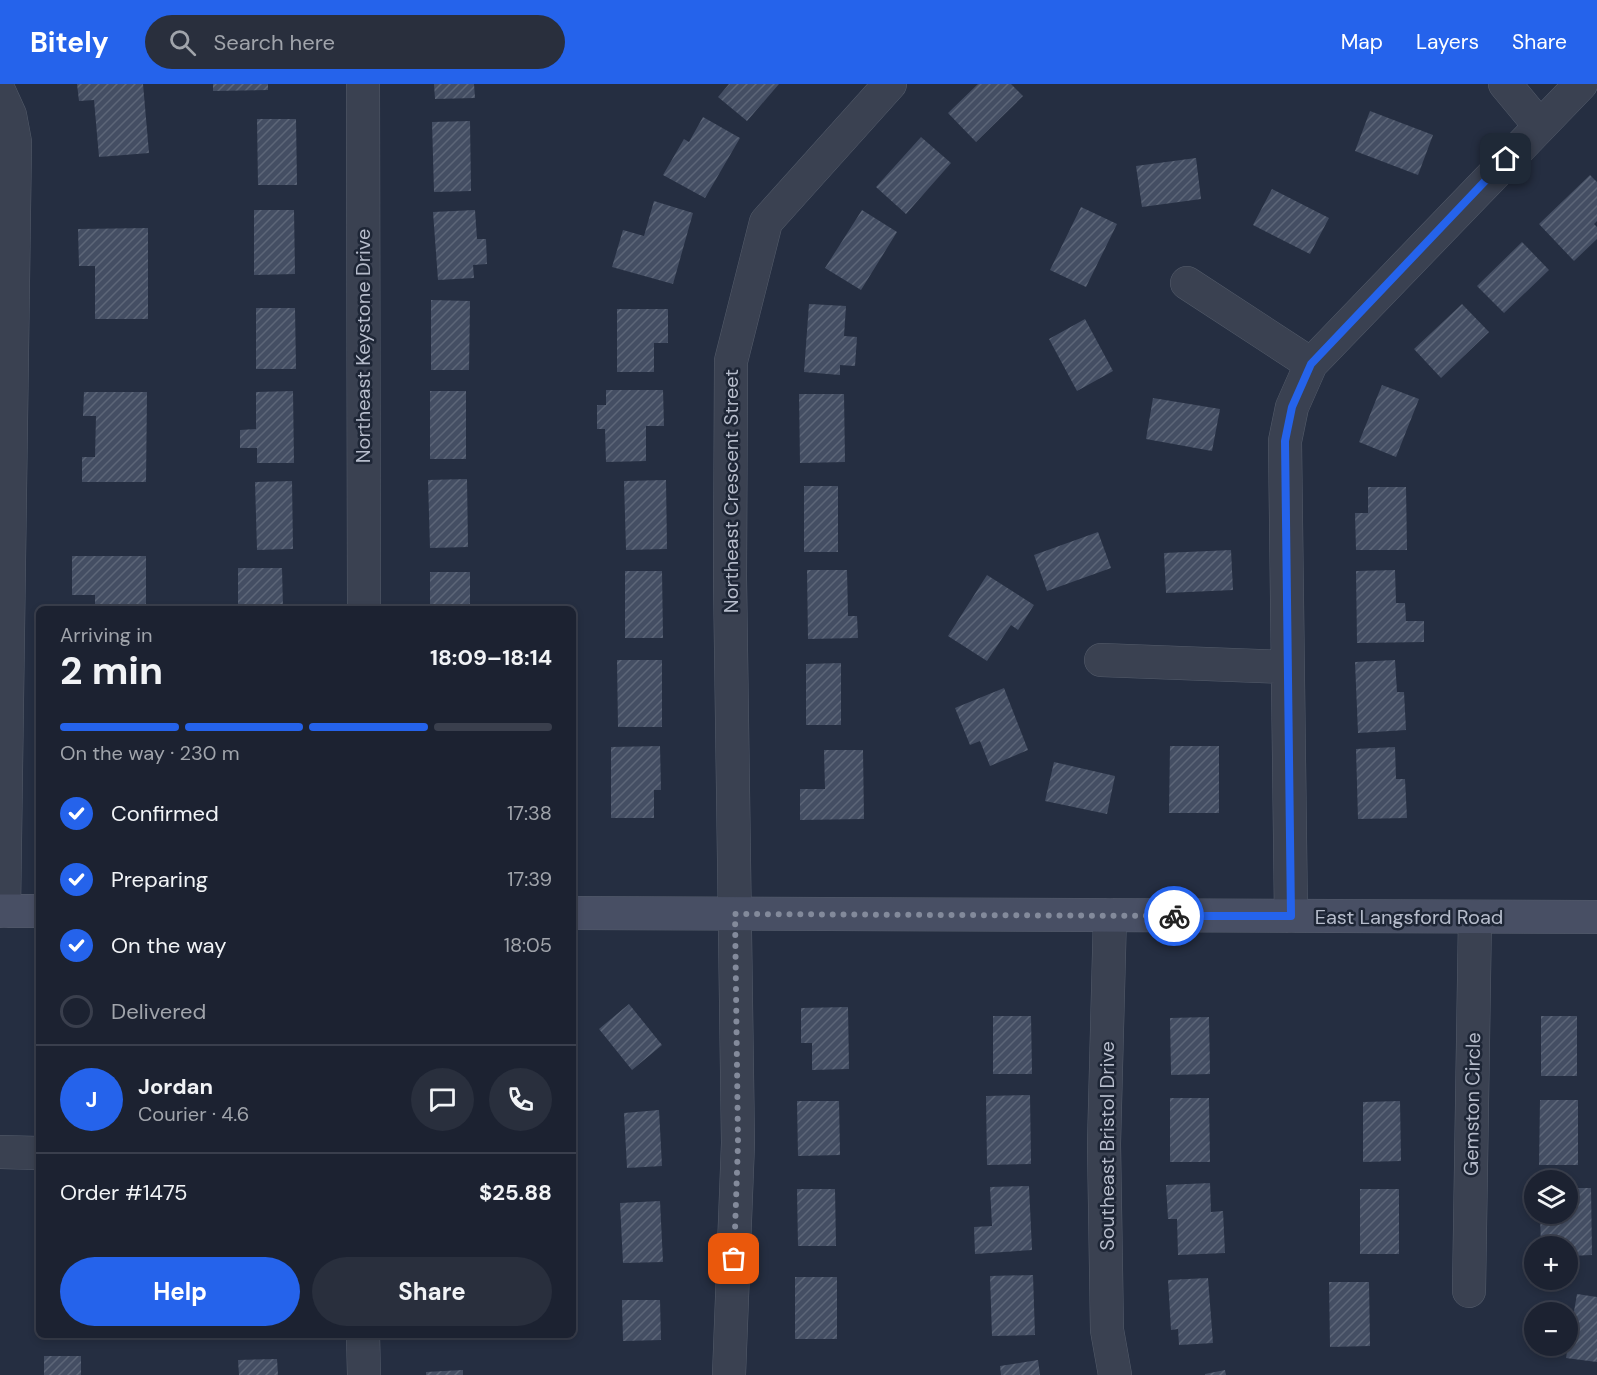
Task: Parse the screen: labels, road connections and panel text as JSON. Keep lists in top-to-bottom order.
{
  "streets": {
    "street": [
      "Northeast Keystone Drive",
      "Northeast Crescent Street",
      "East Langsford Road",
      "Gemston Circle",
      "Southeast Bristol Drive"
    ]
  },
  "crossings": [
    ["Northeast Crescent Street", "East Langsford Road"],
    ["East Langsford Road", "Gemston Circle"],
    ["East Langsford Road", "Southeast Bristol Drive"]
  ],
  "page": {
    "header": "Bitely",
    "search": "Search here",
    "nav": ["Map", "Layers", "Share"],
    "heading": ["2 min", "Arriving in", "18:09–18:14"],
    "panel": [
      "Jordan",
      "Courier · 4.6",
      "Order #1475",
      "$25.88"
    ],
    "bar": "On the way · 230 m",
    "list": [
      ["Confirmed", "17:38"],
      ["Preparing", "17:39"],
      ["On the way", "18:05"],
      "Delivered"
    ],
    "round": "J",
    "map_buttons": ["+", "−"],
    "buttons": ["Help", "Share"]
  }
}
